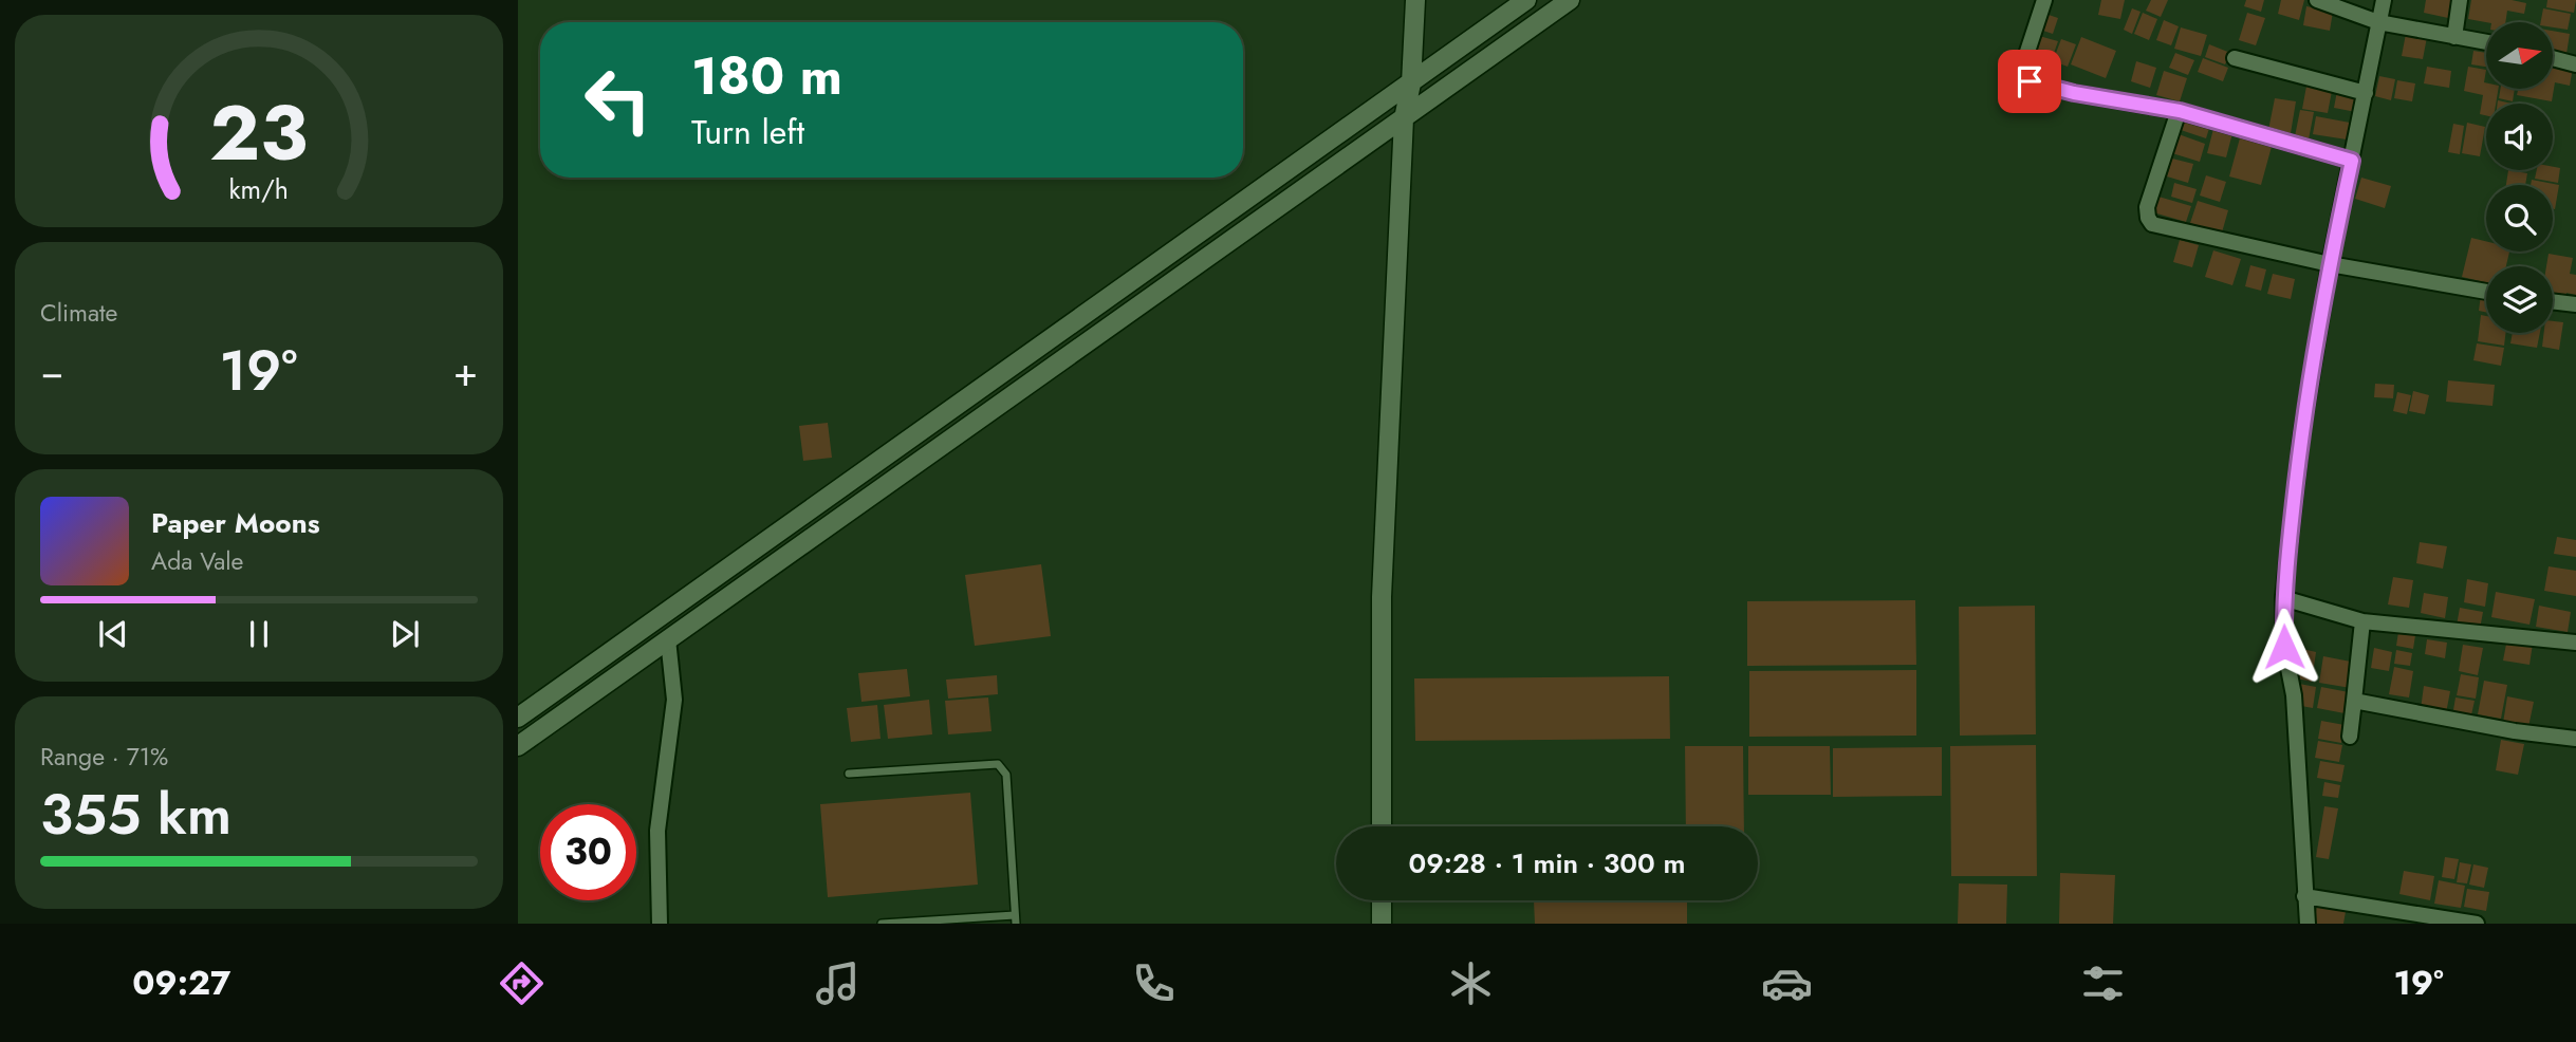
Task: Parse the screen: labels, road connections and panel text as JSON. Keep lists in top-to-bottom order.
{
  "north": "right",
  "page": {
    "turn": ["180 m", "Turn left"],
    "tile": [
      "Climate",
      ["Range · 71%", "355 km"]
    ],
    "heat": ["−", "19°", "+"],
    "song": ["Paper Moons", "Ada Vale"],
    "limit": "30",
    "trip": "09:28 · 1 min · 300 m",
    "tabs": ["09:27", "19°"],
    "gauge": ["23", "km/h"]
  }
}
